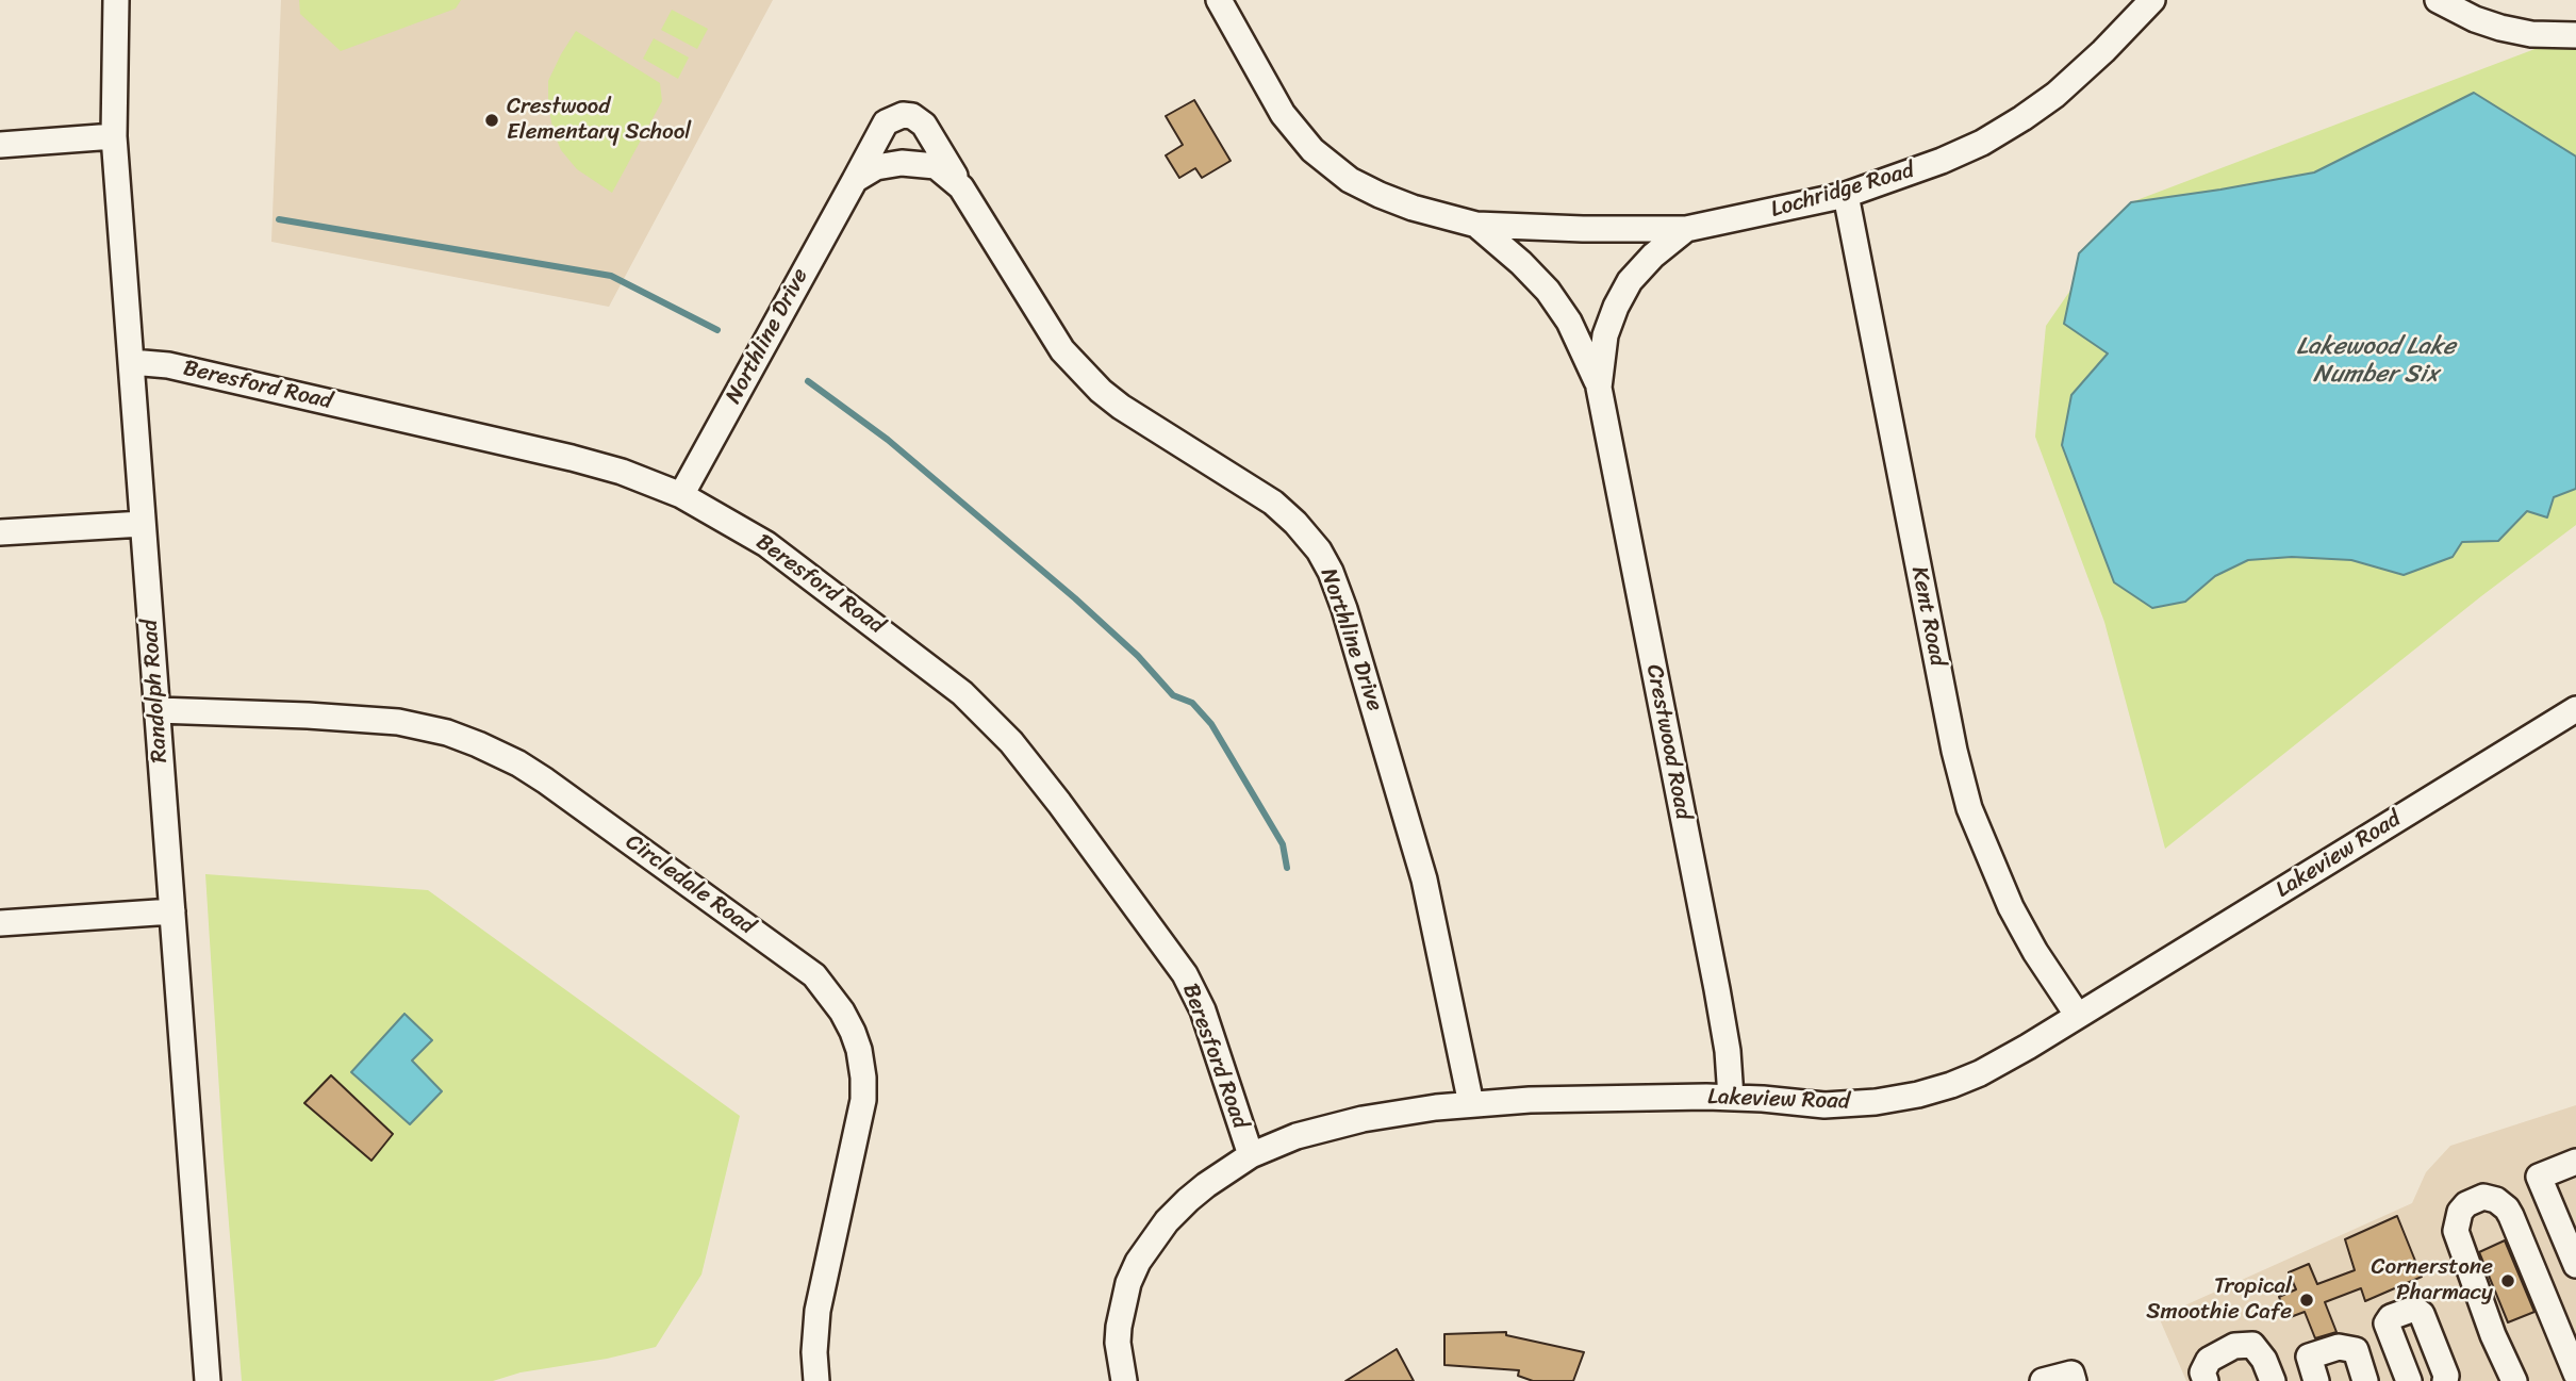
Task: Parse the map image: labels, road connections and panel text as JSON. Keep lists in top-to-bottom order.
{
  "streets": {
    "street": [
      "Lochridge Road",
      "Northline Drive",
      "Beresford Road",
      "Kent Road",
      "Randolph Road",
      "Crestwood Road",
      "Lakeview Road",
      "Circledale Road"
    ]
  },
  "crossings": [
    ["Lochridge Road", "Kent Road"],
    ["Lochridge Road", "Crestwood Road"],
    ["Northline Drive", "Beresford Road"],
    ["Northline Drive", "Lakeview Road"],
    ["Beresford Road", "Randolph Road"],
    ["Beresford Road", "Lakeview Road"],
    ["Kent Road", "Lakeview Road"],
    ["Randolph Road", "Circledale Road"],
    ["Crestwood Road", "Lakeview Road"]
  ],
  "water": ["Lakewood Lake Number Six"],
  "places": ["Crestwood Elementary School", "Cornerstone Pharmacy", "Tropical Smoothie Cafe"]
}
